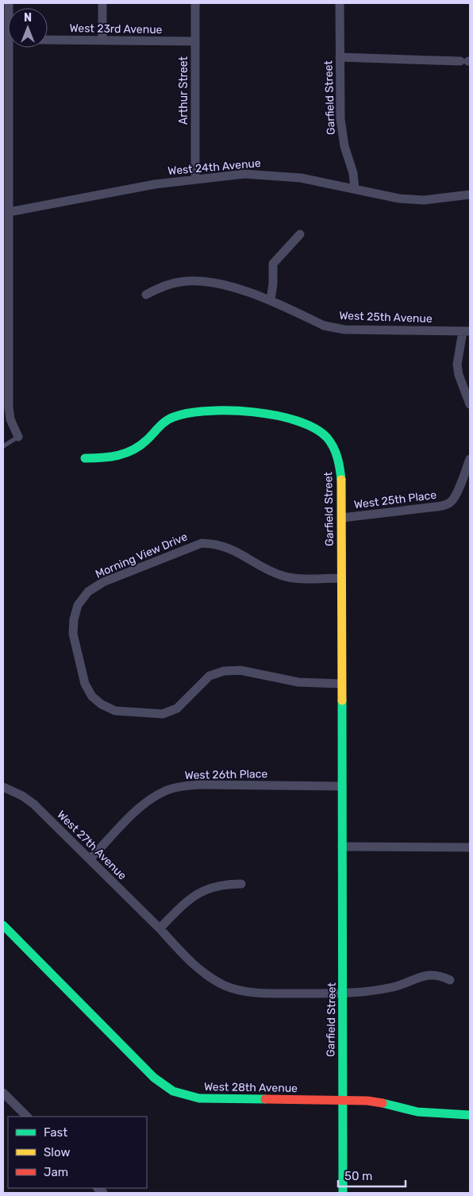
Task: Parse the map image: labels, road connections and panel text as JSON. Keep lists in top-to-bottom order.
{
  "streets": {
    "street": [
      "West 23rd Avenue",
      "Arthur Street",
      "Garfield Street",
      "West 24th Avenue",
      "West 25th Avenue",
      "West 25th Place",
      "Morning View Drive",
      "West 26th Place",
      "West 27th Avenue",
      "West 28th Avenue"
    ]
  },
  "crossings": [
    ["West 23rd Avenue", "Arthur Street"],
    ["Arthur Street", "West 24th Avenue"],
    ["Garfield Street", "West 24th Avenue"],
    ["Garfield Street", "West 25th Place"],
    ["Garfield Street", "Morning View Drive"],
    ["Garfield Street", "West 26th Place"],
    ["Garfield Street", "West 27th Avenue"],
    ["Garfield Street", "West 28th Avenue"],
    ["West 26th Place", "West 27th Avenue"]
  ],
  "legend": ["Fast", "Slow", "Jam"],
  "scale_bar": "50 m",
  "north": "top"
}
